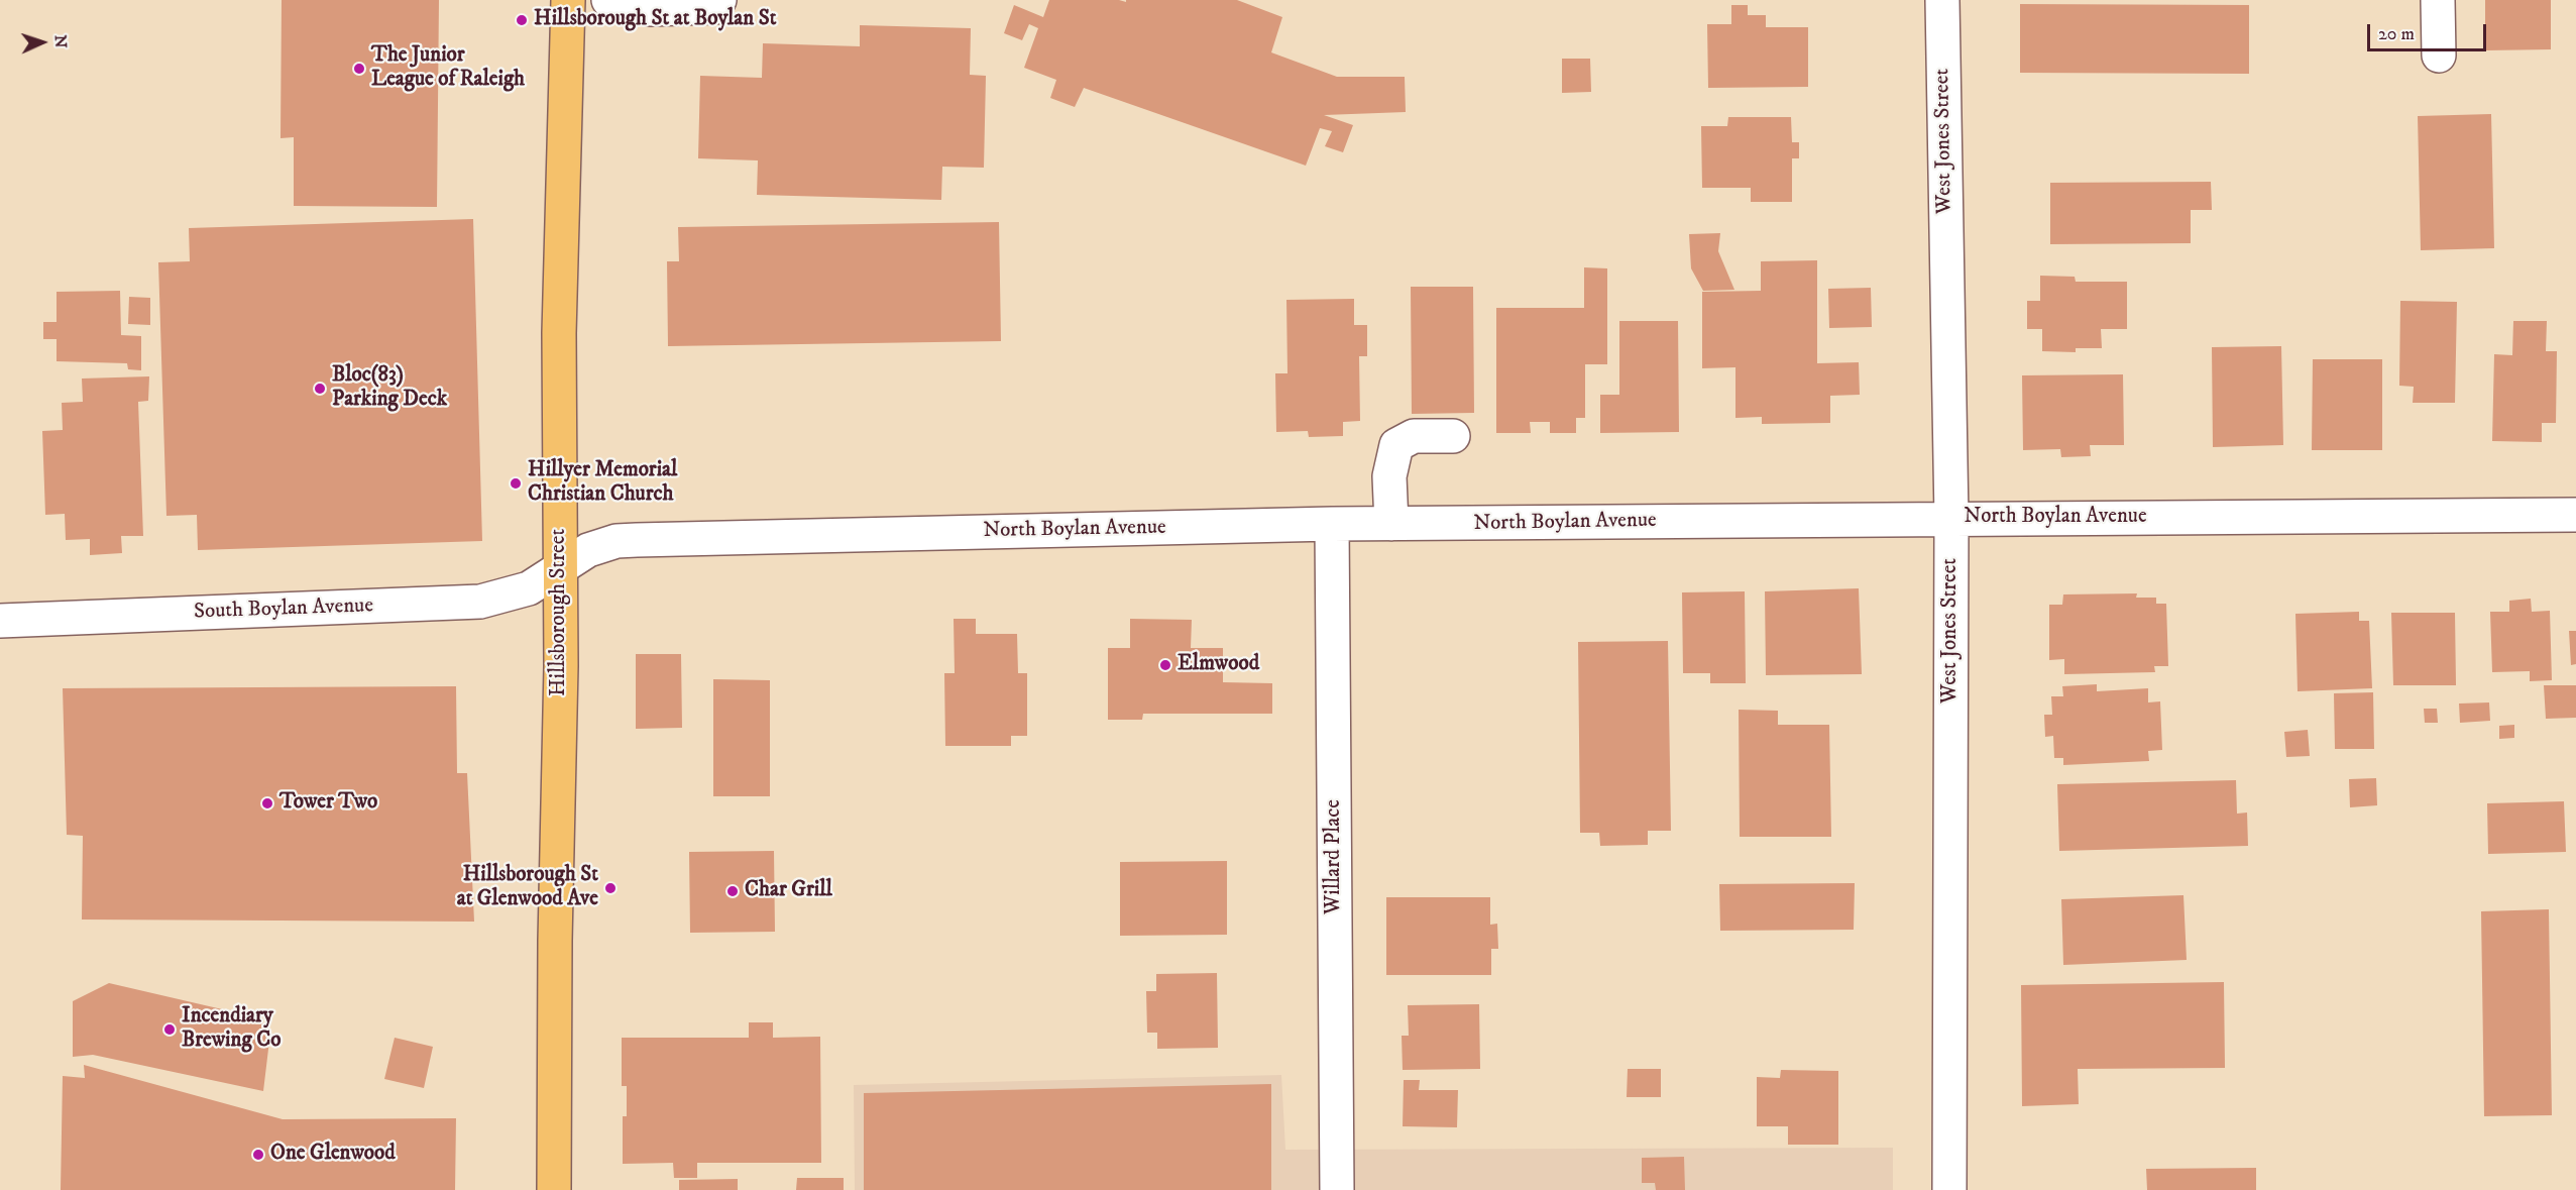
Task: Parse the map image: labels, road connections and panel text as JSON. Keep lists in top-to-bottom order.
{
  "streets": {
    "main road": ["Hillsborough Street"],
    "street": [
      "West Jones Street",
      "North Boylan Avenue",
      "South Boylan Avenue",
      "Willard Place"
    ]
  },
  "crossings": [
    ["West Jones Street", "North Boylan Avenue"],
    ["North Boylan Avenue", "South Boylan Avenue"],
    ["North Boylan Avenue", "Hillsborough Street"],
    ["North Boylan Avenue", "Willard Place"],
    ["South Boylan Avenue", "Hillsborough Street"]
  ],
  "places": [
    "Hillsborough St at Boylan St",
    "The Junior League of Raleigh",
    "Bloc(83) Parking Deck",
    "Hillyer Memorial Christian Church",
    "Elmwood",
    "Tower Two",
    "Hillsborough St at Glenwood Ave",
    "Char Grill",
    "Incendiary Brewing Co",
    "One Glenwood"
  ],
  "scale_bar": "20 m",
  "north": "right"
}
